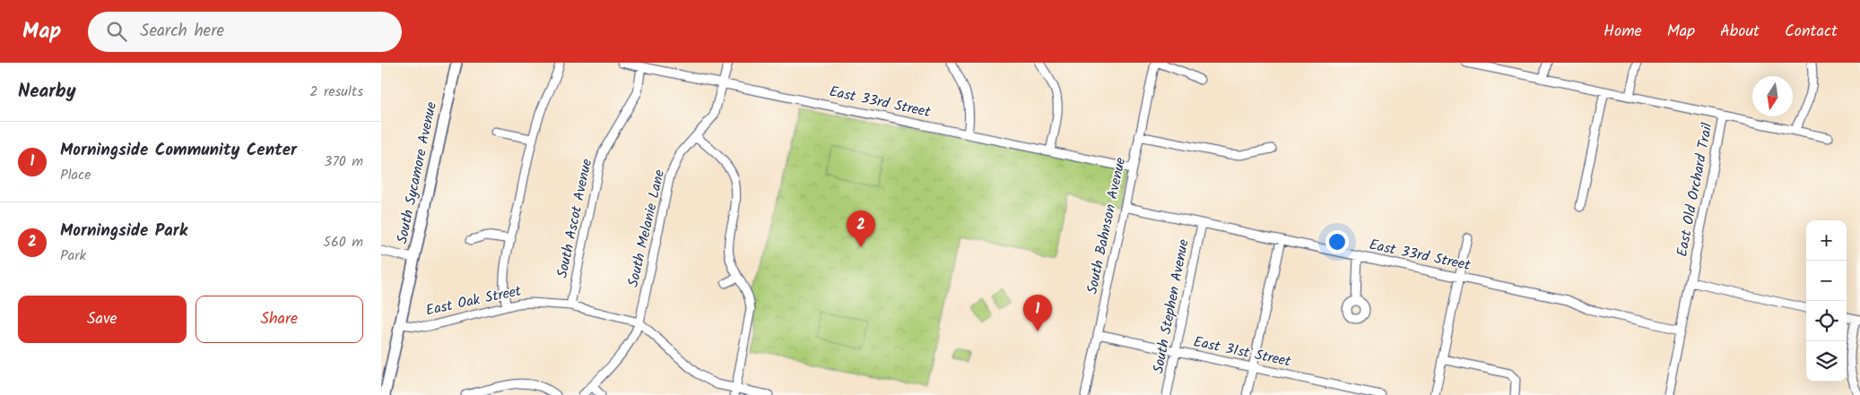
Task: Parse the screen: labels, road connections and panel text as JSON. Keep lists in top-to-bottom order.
{
  "streets": {
    "main road": ["South Sycamore Avenue"],
    "street": [
      "East 33rd Street",
      "East Old Orchard Trail",
      "South Ascot Avenue",
      "South Bahnson Avenue",
      "South Melanie Lane",
      "East Oak Street",
      "South Stephen Avenue",
      "East 31st Street"
    ]
  },
  "crossings": [
    ["East 33rd Street", "East Old Orchard Trail"],
    ["East 33rd Street", "South Ascot Avenue"],
    ["East 33rd Street", "South Bahnson Avenue"],
    ["East 33rd Street", "South Melanie Lane"],
    ["East 33rd Street", "South Stephen Avenue"],
    ["South Sycamore Avenue", "East Oak Street"],
    ["South Ascot Avenue", "East Oak Street"],
    ["South Bahnson Avenue", "East 31st Street"],
    ["South Melanie Lane", "East Oak Street"],
    ["South Stephen Avenue", "East 31st Street"]
  ],
  "north": "bottom",
  "page": {
    "header": "Map",
    "search": "Search here",
    "nav": [
      "Home",
      "Map",
      "About",
      "Contact"
    ],
    "heading": ["Nearby", "2 results"],
    "list": [
      {
        "mark": "1",
        "name": "Morningside Community Center",
        "note": "Place",
        "value": "370 m"
      },
      {
        "mark": "2",
        "name": "Morningside Park",
        "note": "Park",
        "value": "560 m"
      }
    ],
    "pins": ["2", "1"],
    "map_buttons": ["+", "−"],
    "buttons": ["Save", "Share"]
  }
}
